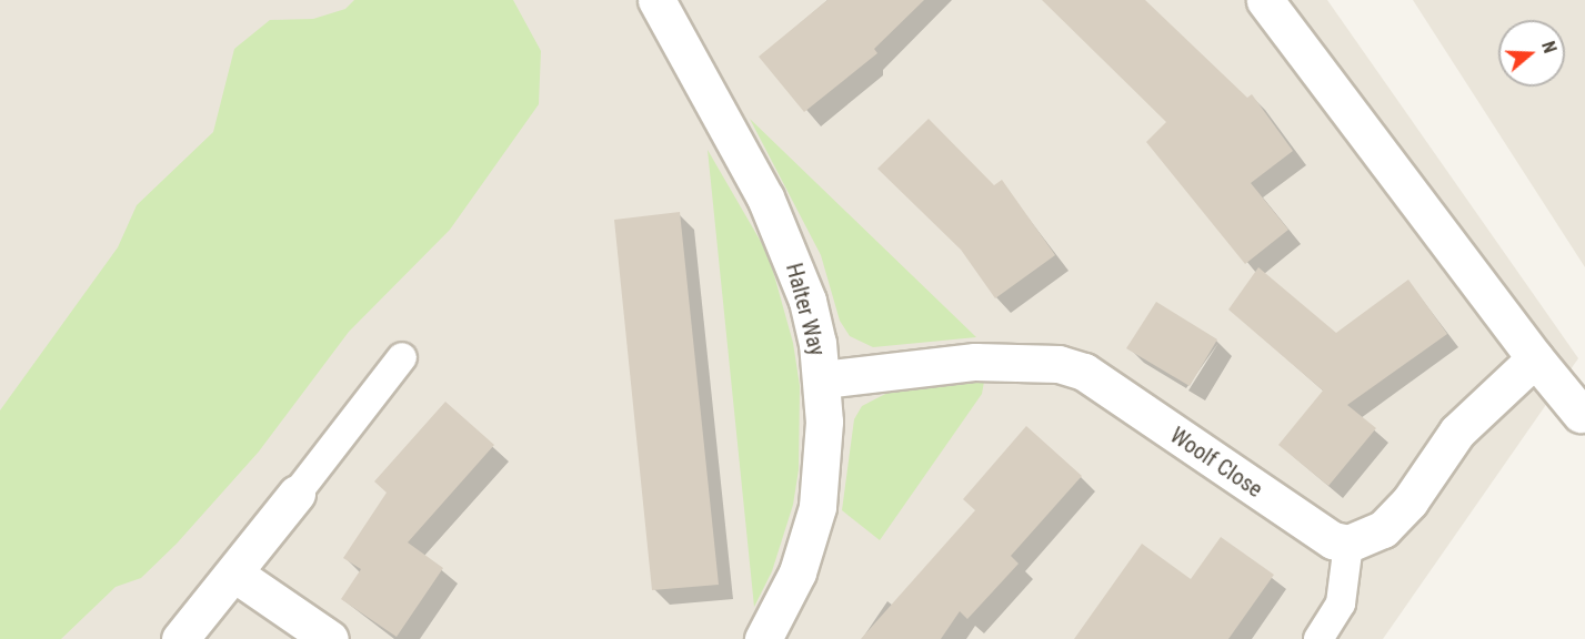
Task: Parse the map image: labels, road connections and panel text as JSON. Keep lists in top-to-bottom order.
{
  "streets": {
    "street": ["Halter Way", "Woolf Close"]
  },
  "crossings": [
    ["Halter Way", "Woolf Close"]
  ],
  "north": "right"
}
